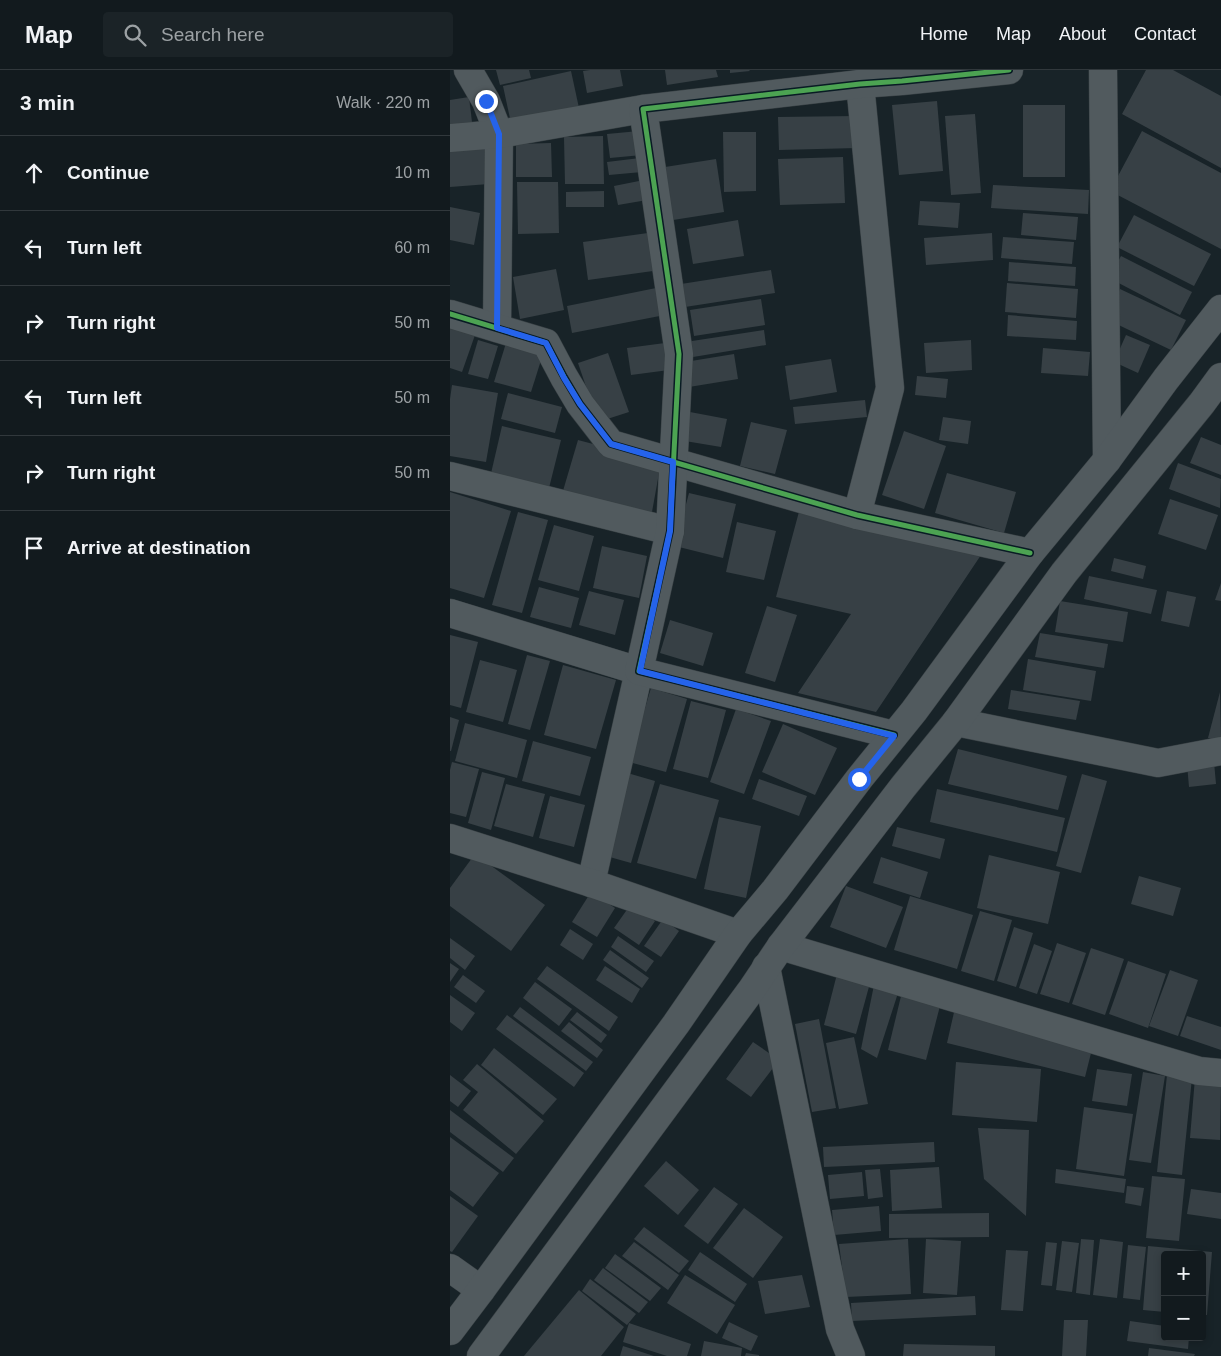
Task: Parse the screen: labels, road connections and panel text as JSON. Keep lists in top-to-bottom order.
{
  "page": {
    "header": "Map",
    "search": "Search here",
    "nav": [
      "Home",
      "Map",
      "About",
      "Contact"
    ],
    "heading": ["3 min", "Walk · 220 m"],
    "list": [
      ["Continue", "10 m"],
      ["Turn left", "60 m"],
      ["Turn right", "50 m"],
      ["Turn left", "50 m"],
      ["Turn right", "50 m"],
      "Arrive at destination"
    ],
    "map_buttons": ["+", "−"]
  }
}
